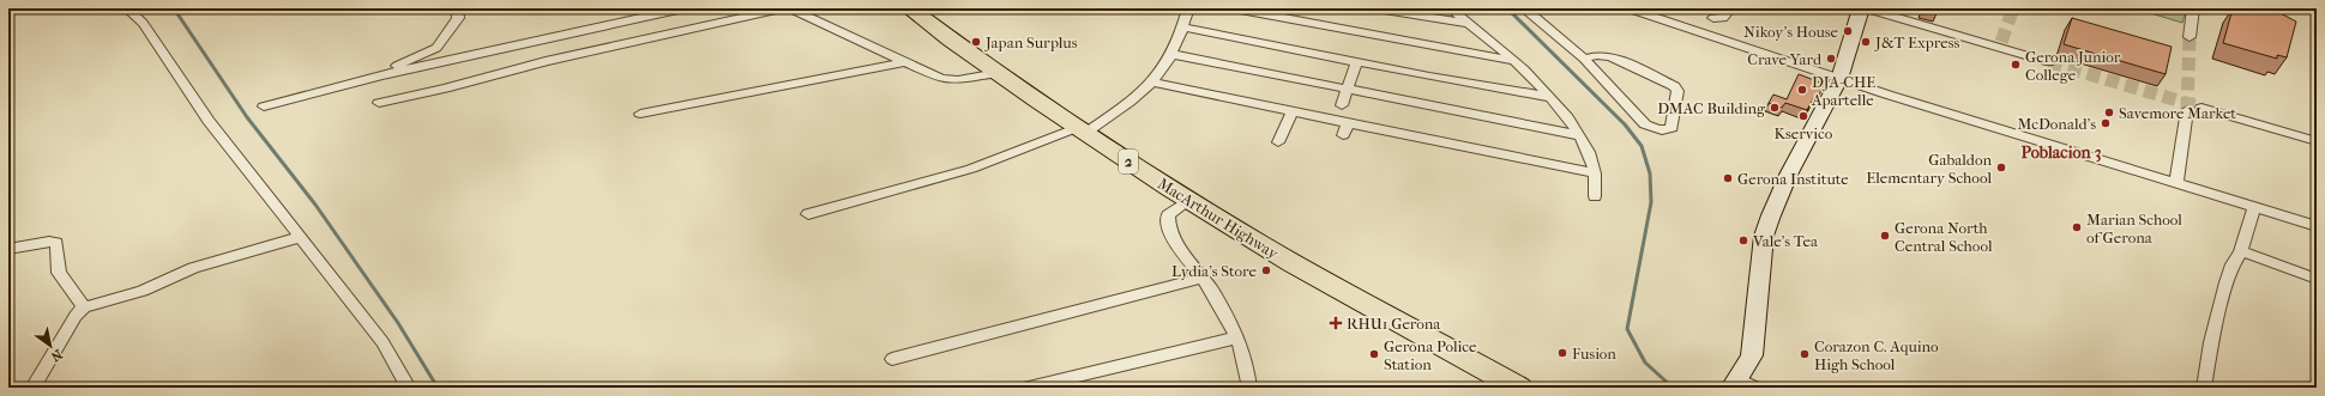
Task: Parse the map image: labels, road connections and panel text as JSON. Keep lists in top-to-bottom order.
{
  "streets": {
    "highway": ["2", "MacArthur Highway"]
  },
  "districts": ["Poblacion 3"],
  "places": {
    "other": [
      "Nikoy's House",
      "Japan Surplus",
      "J&T Express",
      "Crave Yard",
      "Gerona Junior College",
      "DJA-CHE Apartelle",
      "DMAC Building",
      "Savemore Market",
      "Kservico",
      "McDonald's",
      "Gabaldon Elementary School",
      "Gerona Institute",
      "Marian School of Gerona",
      "Gerona North Central School",
      "Vale's Tea",
      "Lydia's Store",
      "Fusion",
      "Gerona Police Station",
      "Corazon C. Aquino High School"
    ],
    "health": ["RHU1 Gerona"]
  },
  "north": "bottom right"
}
